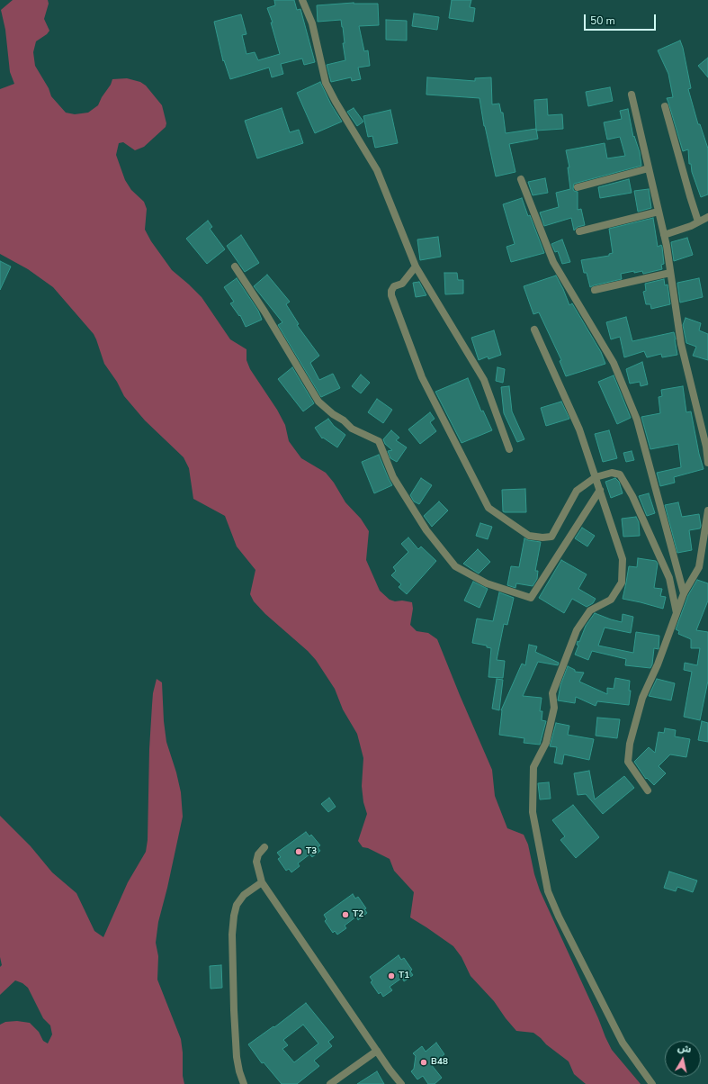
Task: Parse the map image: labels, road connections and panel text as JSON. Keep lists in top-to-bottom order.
{
  "places": [
    "T3",
    "T2",
    "T1",
    "B48"
  ],
  "scale_bar": "50 m",
  "north": "top"
}
